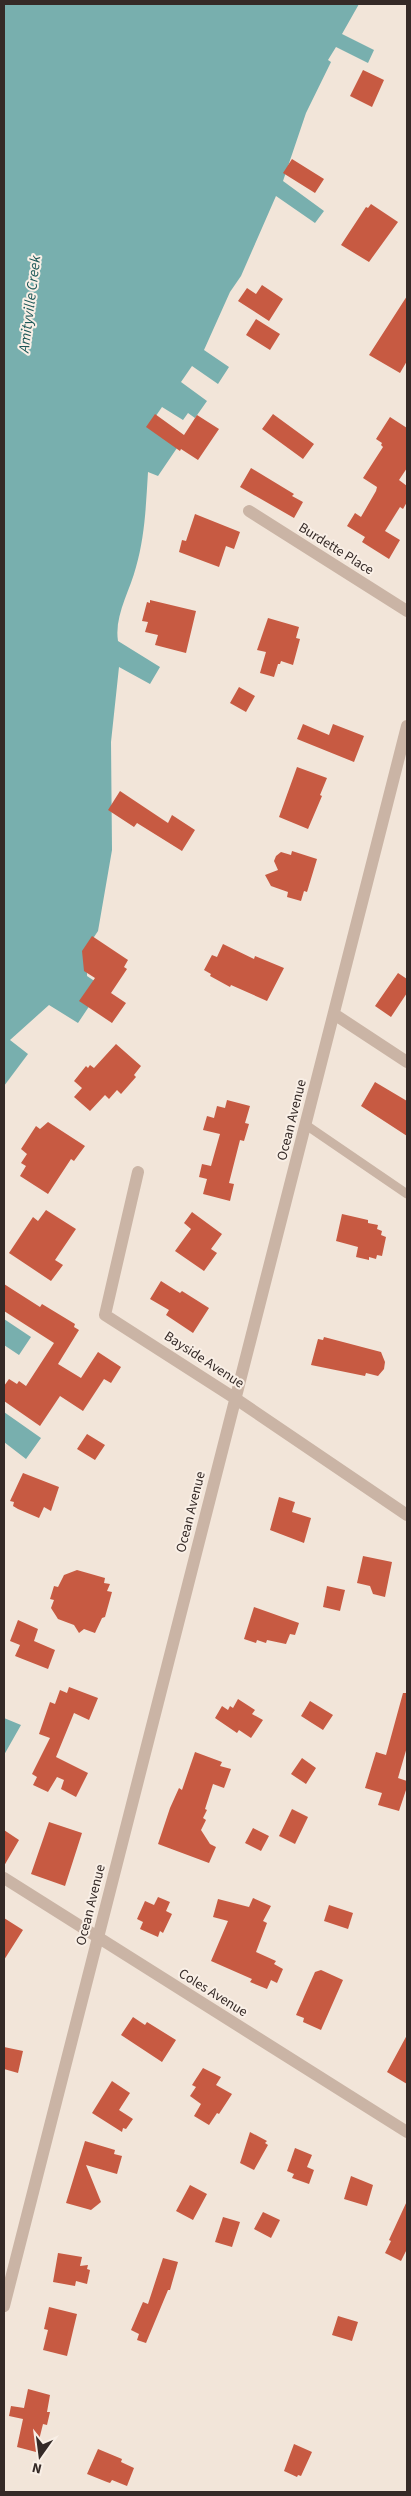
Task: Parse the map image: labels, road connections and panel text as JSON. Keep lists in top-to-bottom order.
{
  "streets": {
    "street": [
      "Burdette Place",
      "Ocean Avenue",
      "Bayside Avenue",
      "Coles Avenue"
    ]
  },
  "crossings": [
    ["Ocean Avenue", "Bayside Avenue"],
    ["Ocean Avenue", "Coles Avenue"]
  ],
  "water": ["Amityville Creek"],
  "north": "bottom"
}
